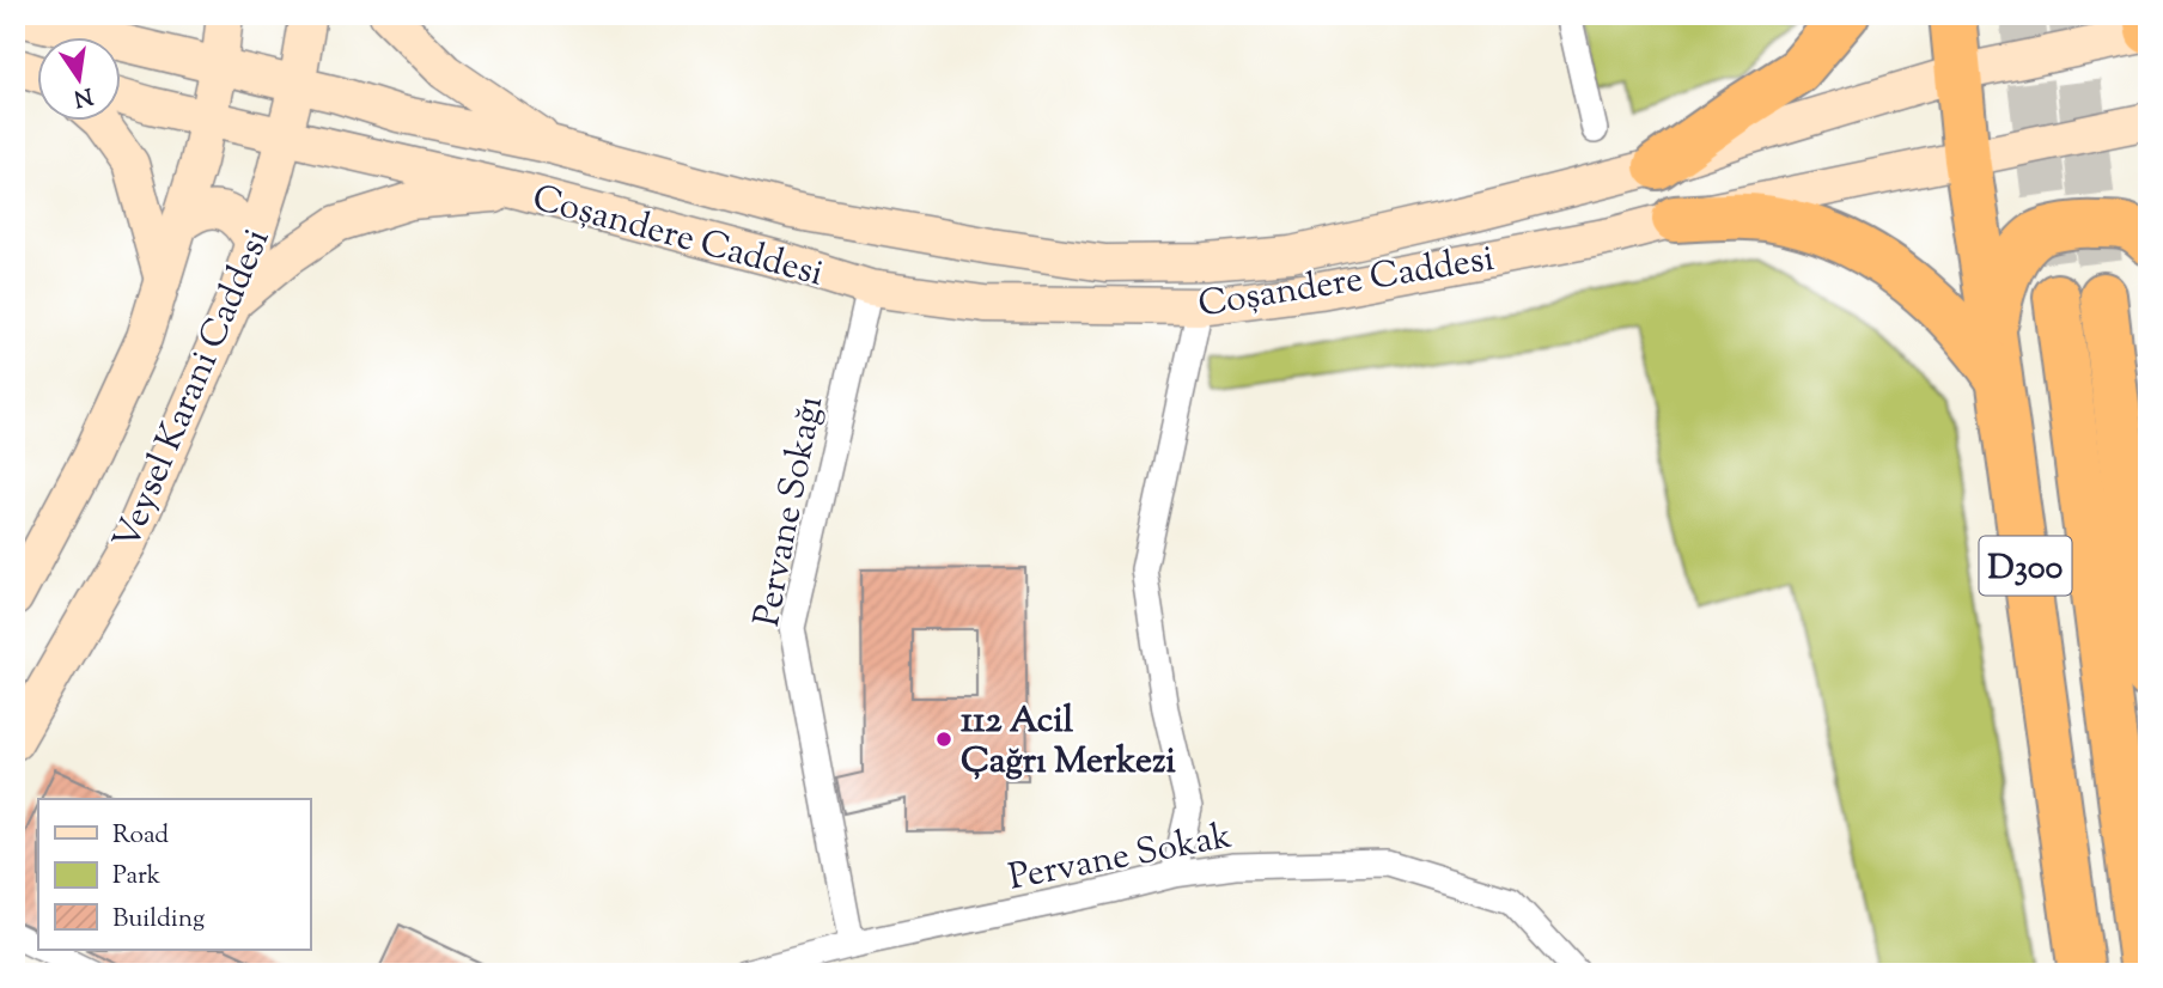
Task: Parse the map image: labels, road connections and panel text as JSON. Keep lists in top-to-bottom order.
{
  "streets": {
    "highway": ["D300"],
    "main road": ["Coşandere Caddesi", "Veysel Karani Caddesi"],
    "street": ["Pervane Sokağı", "Pervane Sokak"]
  },
  "crossings": [
    ["Coşandere Caddesi", "Veysel Karani Caddesi"],
    ["Coşandere Caddesi", "Pervane Sokağı"],
    ["Coşandere Caddesi", "D300"],
    ["Pervane Sokağı", "Pervane Sokak"]
  ],
  "places": ["112 Acil Çağrı Merkezi"],
  "legend": ["Road", "Park", "Building"],
  "north": "bottom"
}
